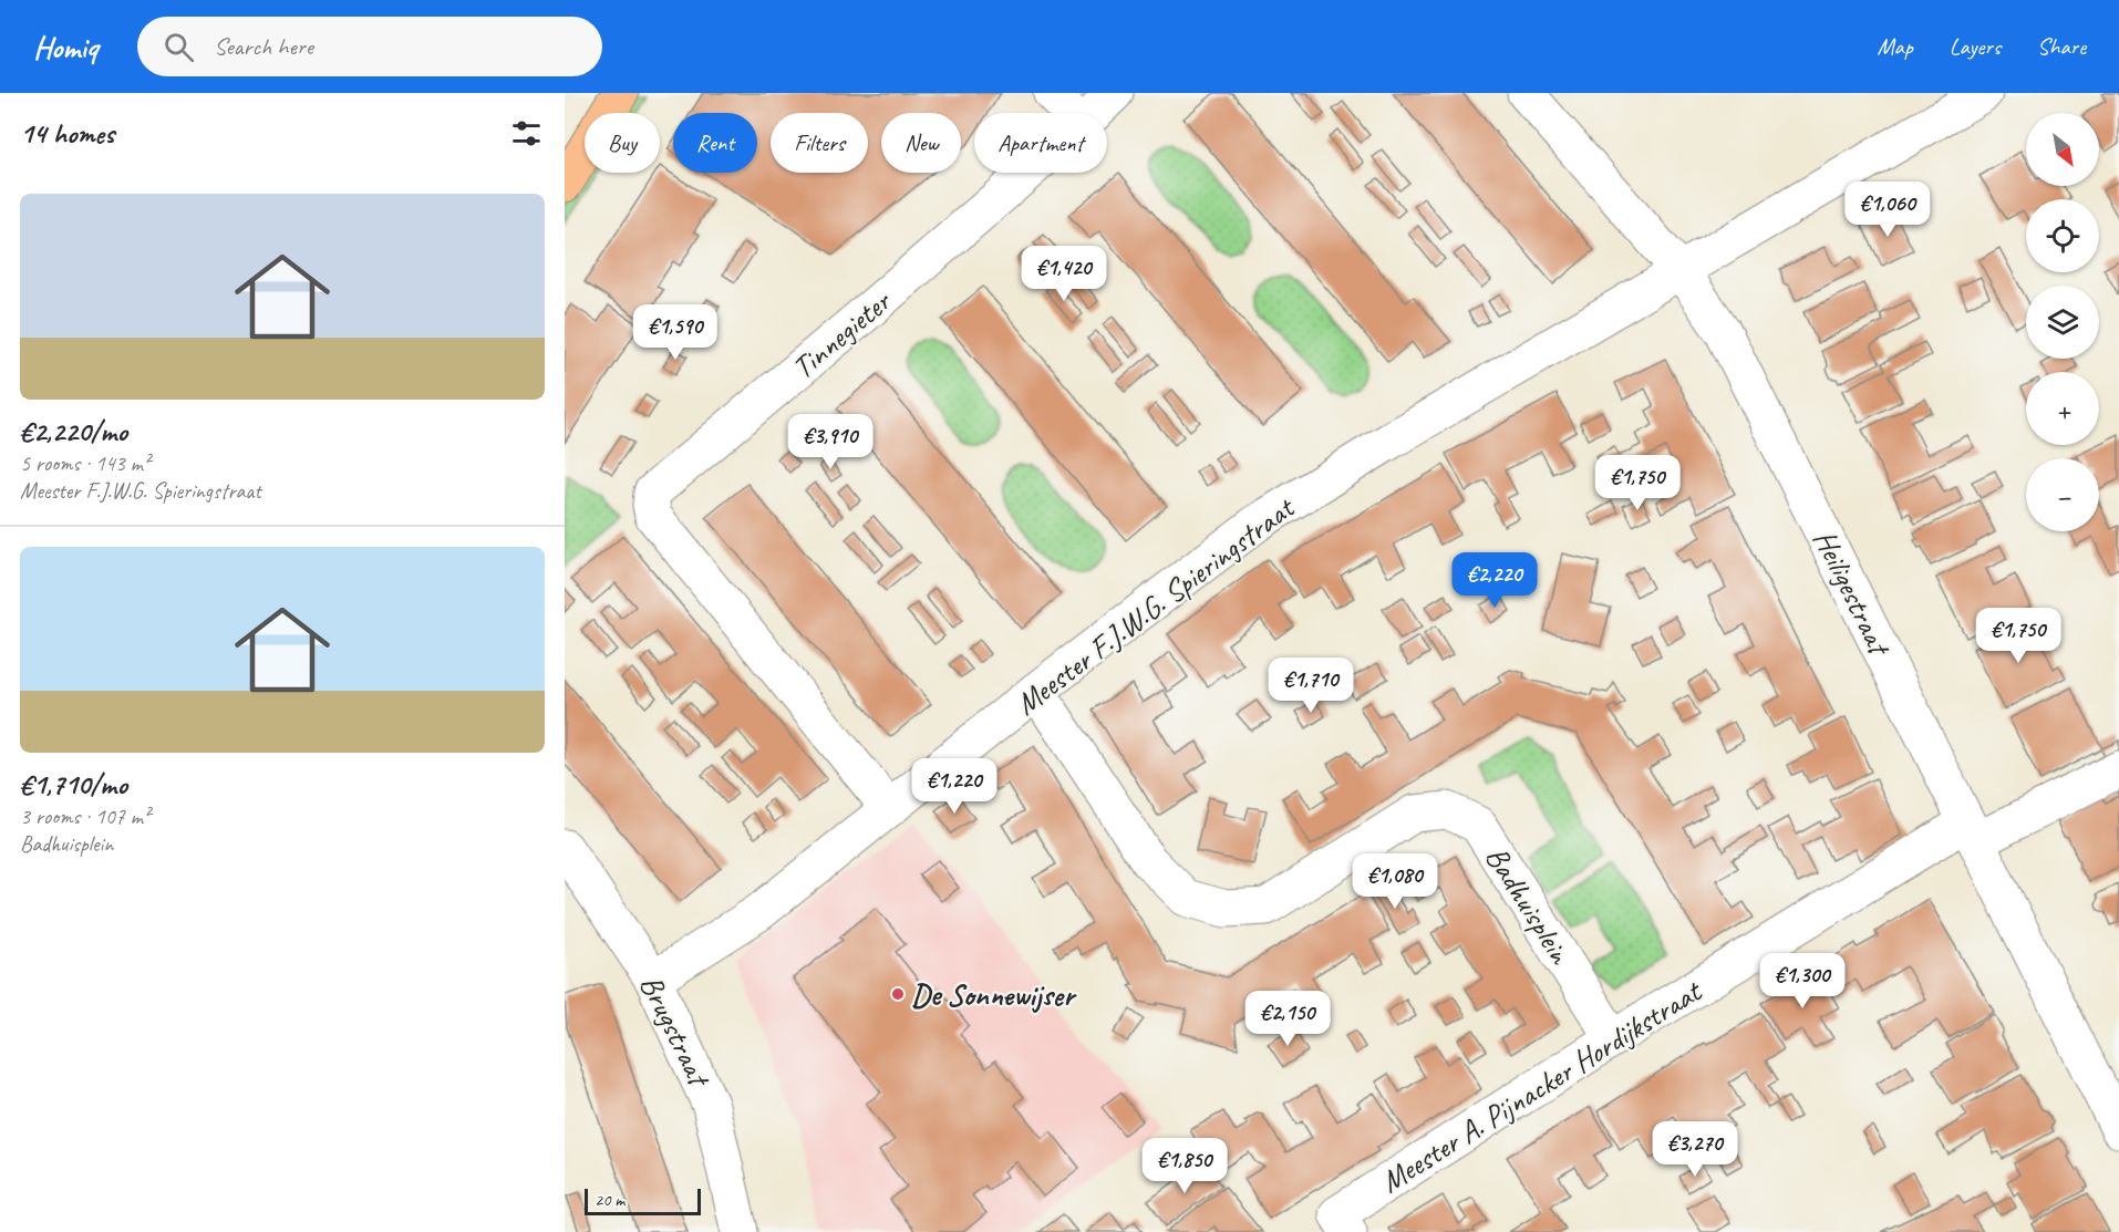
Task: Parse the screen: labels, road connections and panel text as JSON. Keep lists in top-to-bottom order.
{
  "streets": {
    "street": [
      "Tinnegieter",
      "Heiligestraat",
      "Meester F.J.W.G. Spieringstraat",
      "Badhuisplein",
      "Brugstraat",
      "Meester A. Pijnacker Hordijkstraat"
    ]
  },
  "crossings": [
    ["Tinnegieter", "Meester F.J.W.G. Spieringstraat"],
    ["Heiligestraat", "Meester F.J.W.G. Spieringstraat"],
    ["Heiligestraat", "Meester A. Pijnacker Hordijkstraat"],
    ["Meester F.J.W.G. Spieringstraat", "Badhuisplein"],
    ["Meester F.J.W.G. Spieringstraat", "Brugstraat"],
    ["Badhuisplein", "Meester A. Pijnacker Hordijkstraat"]
  ],
  "places": ["De Sonnewijser"],
  "scale_bar": "20 m",
  "north": "bottom right",
  "page": {
    "header": "Homiq",
    "search": "Search here",
    "nav": ["Map", "Layers", "Share"],
    "heading": "14 homes",
    "map_buttons": ["+", "−"],
    "chip": [
      "Buy",
      "Rent",
      "Filters",
      "New",
      "Apartment"
    ],
    "list": [
      {
        "name": "€2,220/mo",
        "note": "5 rooms · 143 m² · Meester F.J.W.G. Spieringstraat"
      },
      {
        "name": "€1,710/mo",
        "note": "3 rooms · 107 m² · Badhuisplein"
      }
    ],
    "price": [
      "€1,060",
      "€1,420",
      "€1,590",
      "€3,910",
      "€1,750",
      "€2,220",
      "€1,750",
      "€1,710",
      "€1,220",
      "€1,080",
      "€1,300",
      "€2,150",
      "€3,270",
      "€1,850"
    ],
    "scale": "20 m"
  }
}
